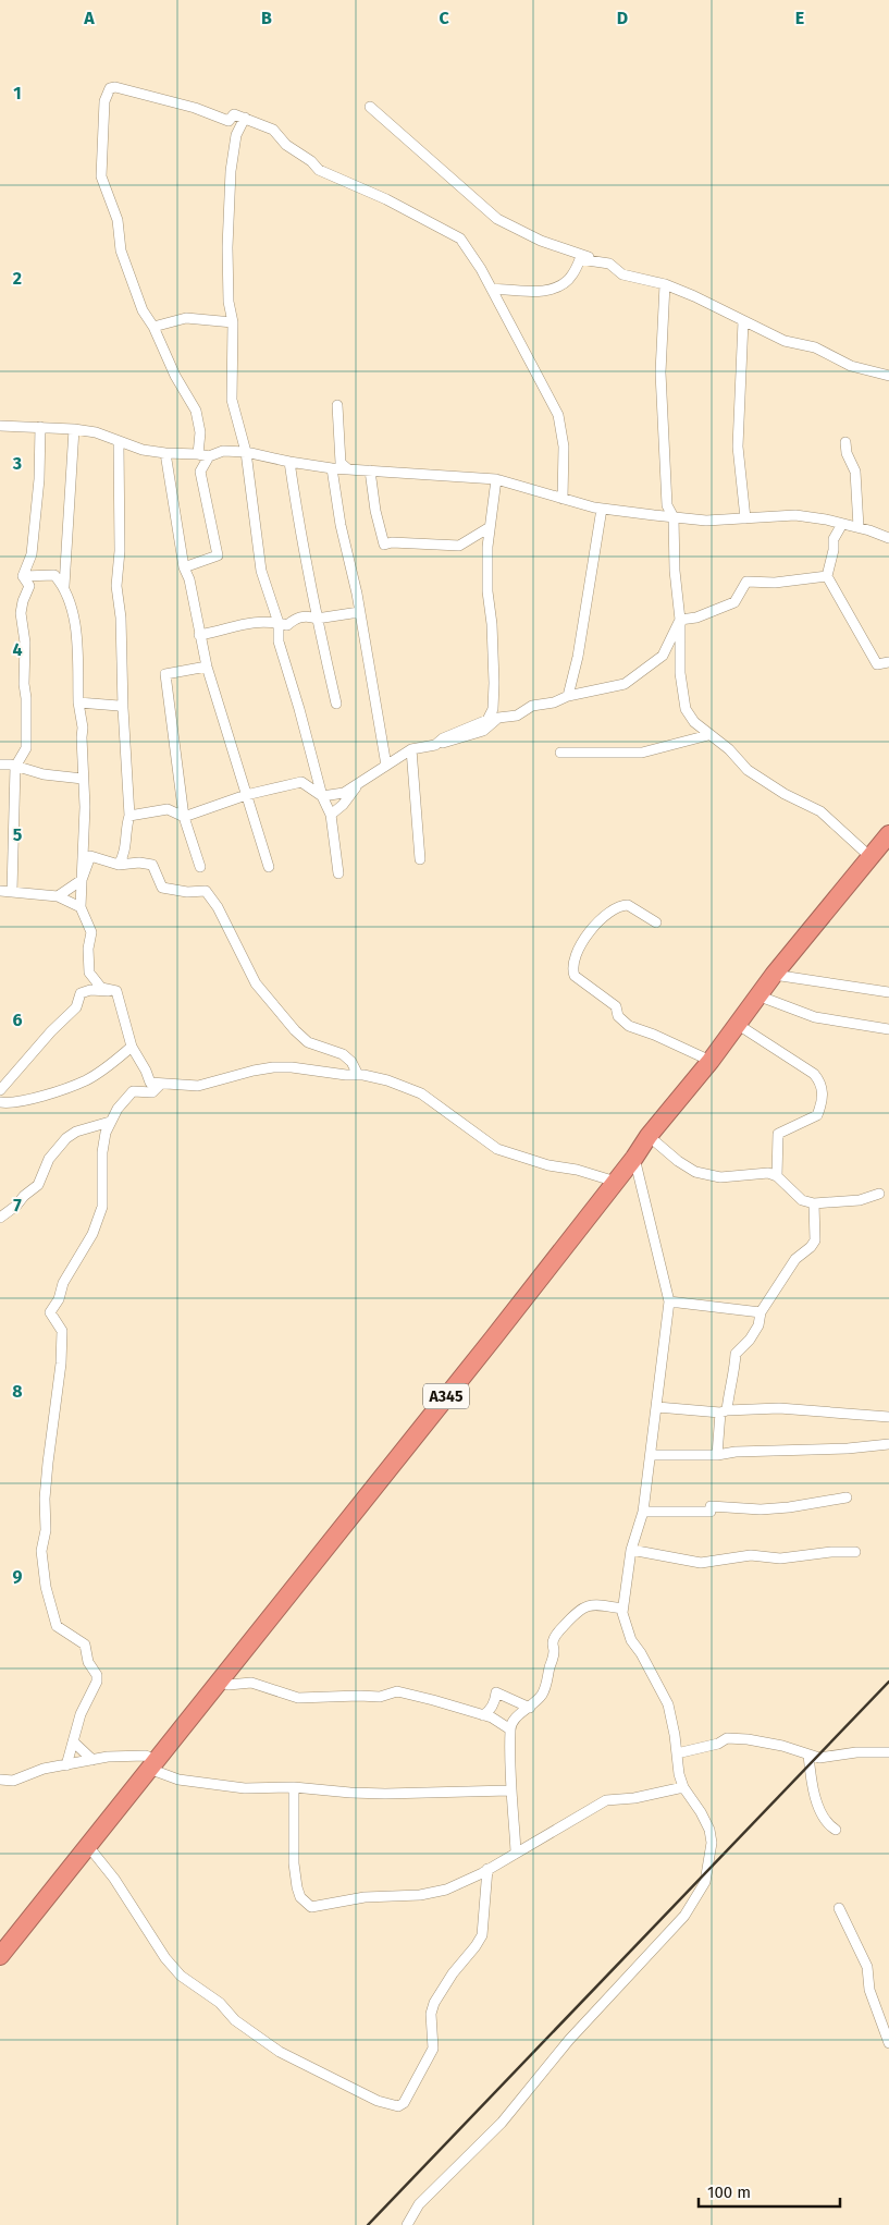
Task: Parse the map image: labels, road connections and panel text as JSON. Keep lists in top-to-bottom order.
{
  "streets": {
    "highway": ["A345"]
  },
  "scale_bar": "100 m",
  "grid": {
    "columns": [
      "A",
      "B",
      "C",
      "D",
      "E"
    ],
    "rows": [
      "1",
      "2",
      "3",
      "4",
      "5",
      "6",
      "7",
      "8",
      "9"
    ]
  }
}
